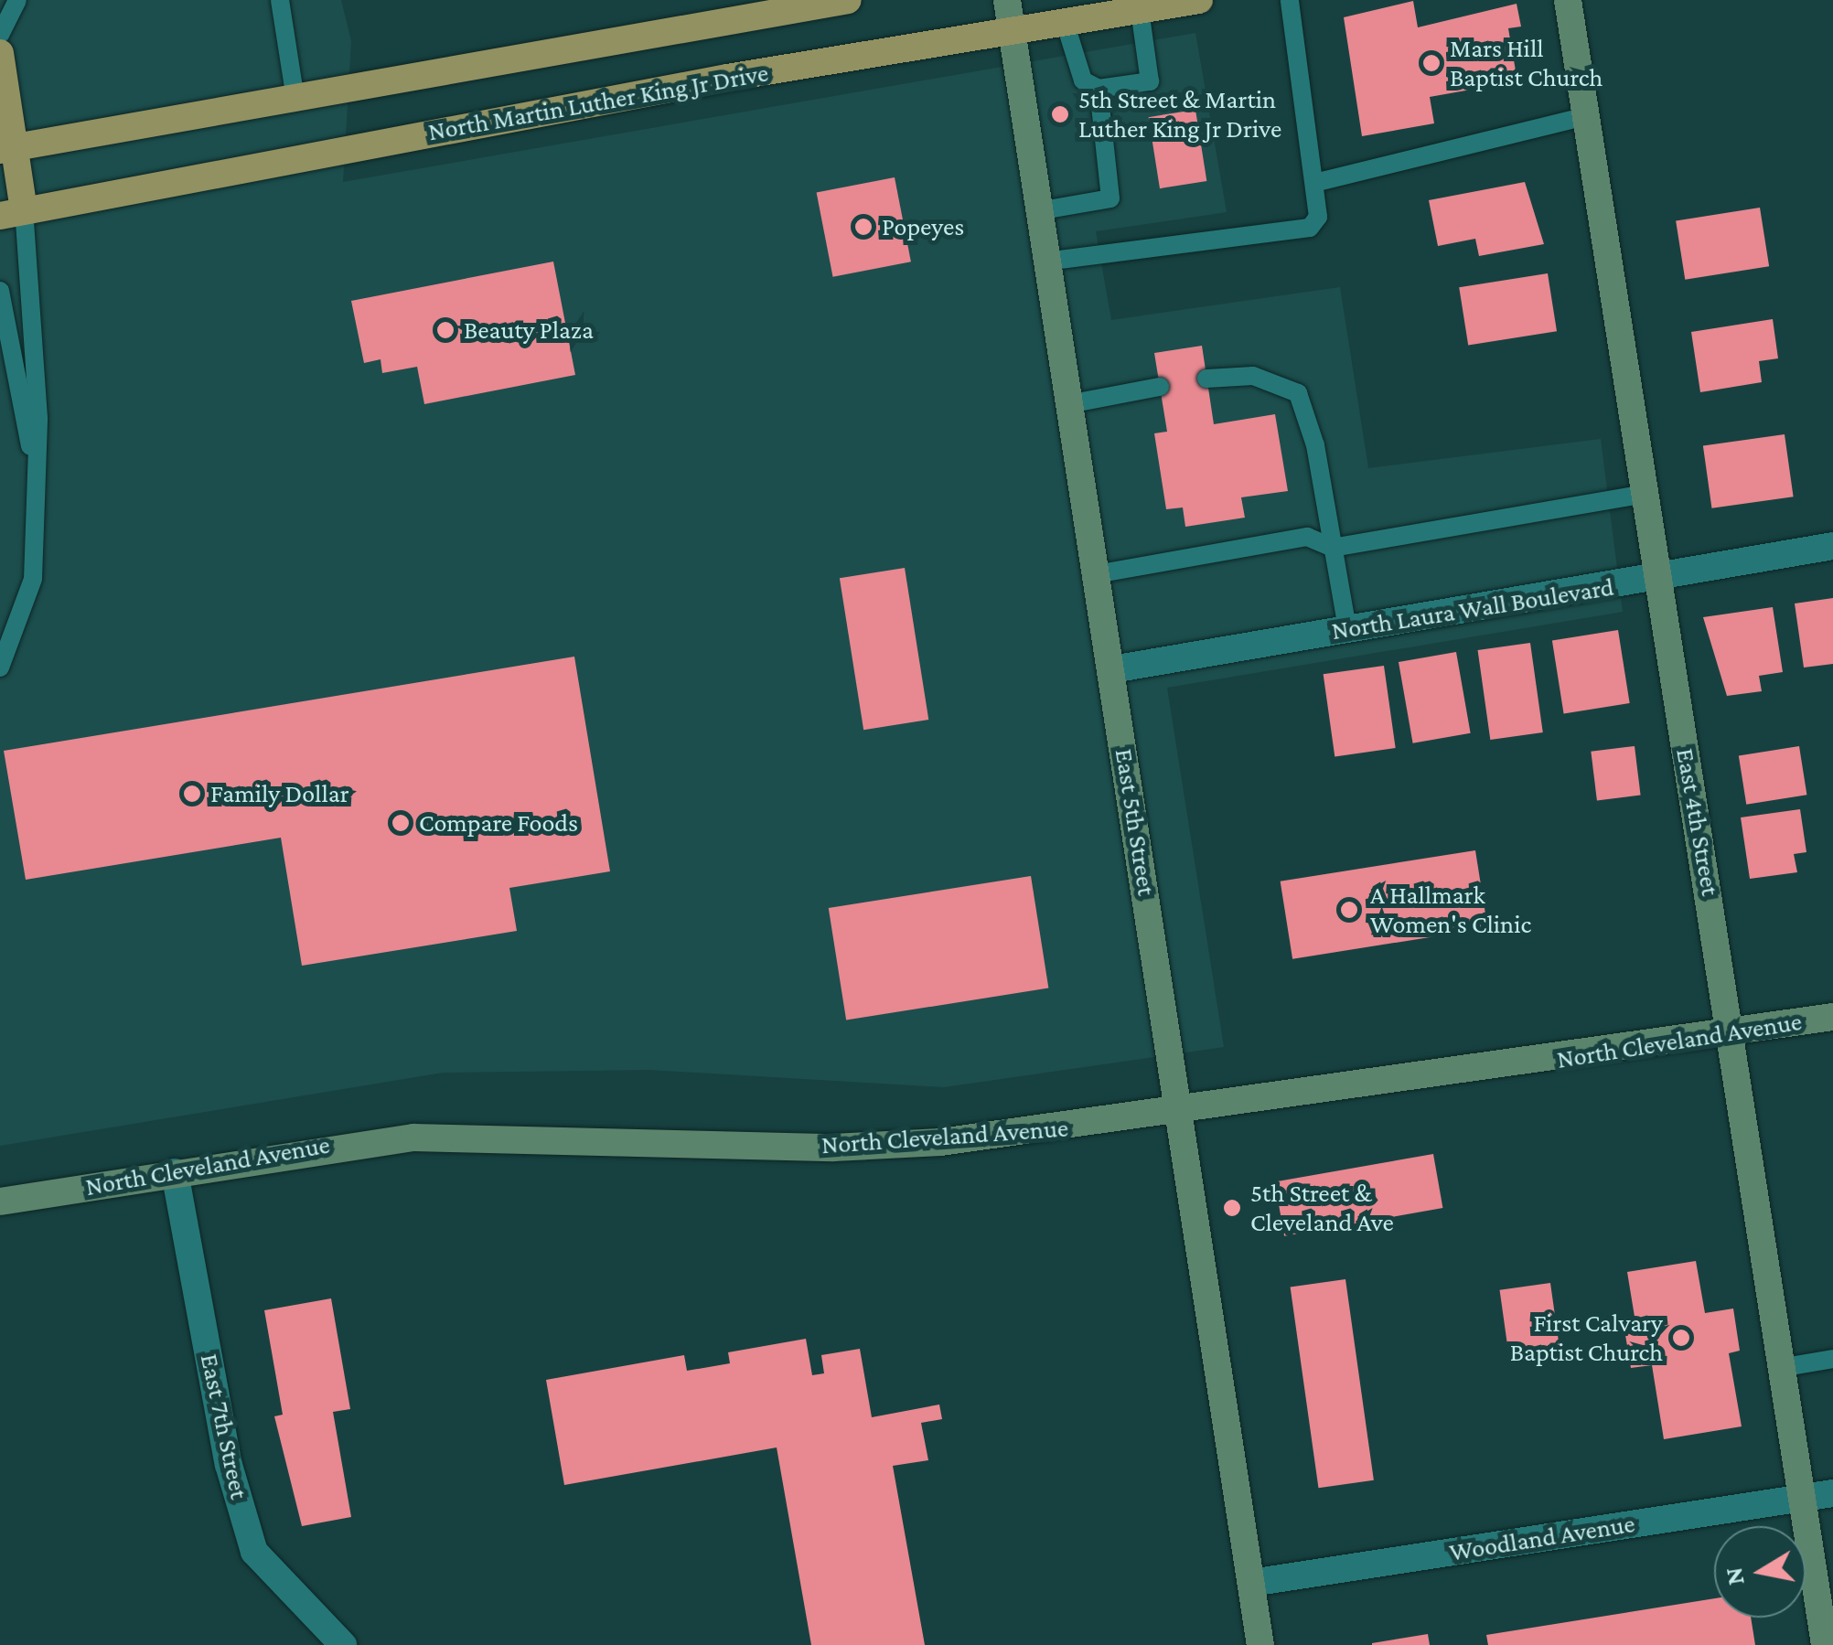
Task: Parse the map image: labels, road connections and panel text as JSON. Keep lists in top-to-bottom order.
{
  "streets": {
    "main road": ["North Martin Luther King Jr Drive"],
    "street": [
      "North Laura Wall Boulevard",
      "East 5th Street",
      "East 4th Street",
      "North Cleveland Avenue",
      "East 7th Street",
      "Woodland Avenue"
    ]
  },
  "crossings": [
    ["North Martin Luther King Jr Drive", "East 5th Street"],
    ["North Laura Wall Boulevard", "East 5th Street"],
    ["North Laura Wall Boulevard", "East 4th Street"],
    ["East 5th Street", "North Cleveland Avenue"],
    ["East 5th Street", "Woodland Avenue"],
    ["East 4th Street", "North Cleveland Avenue"],
    ["East 4th Street", "Woodland Avenue"],
    ["North Cleveland Avenue", "East 7th Street"]
  ],
  "places": [
    "Mars Hill Baptist Church",
    "5th Street & Martin Luther King Jr Drive",
    "Popeyes",
    "Beauty Plaza",
    "Family Dollar",
    "Compare Foods",
    "A Hallmark Women's Clinic",
    "5th Street & Cleveland Ave",
    "First Calvary Baptist Church"
  ],
  "north": "left"
}
